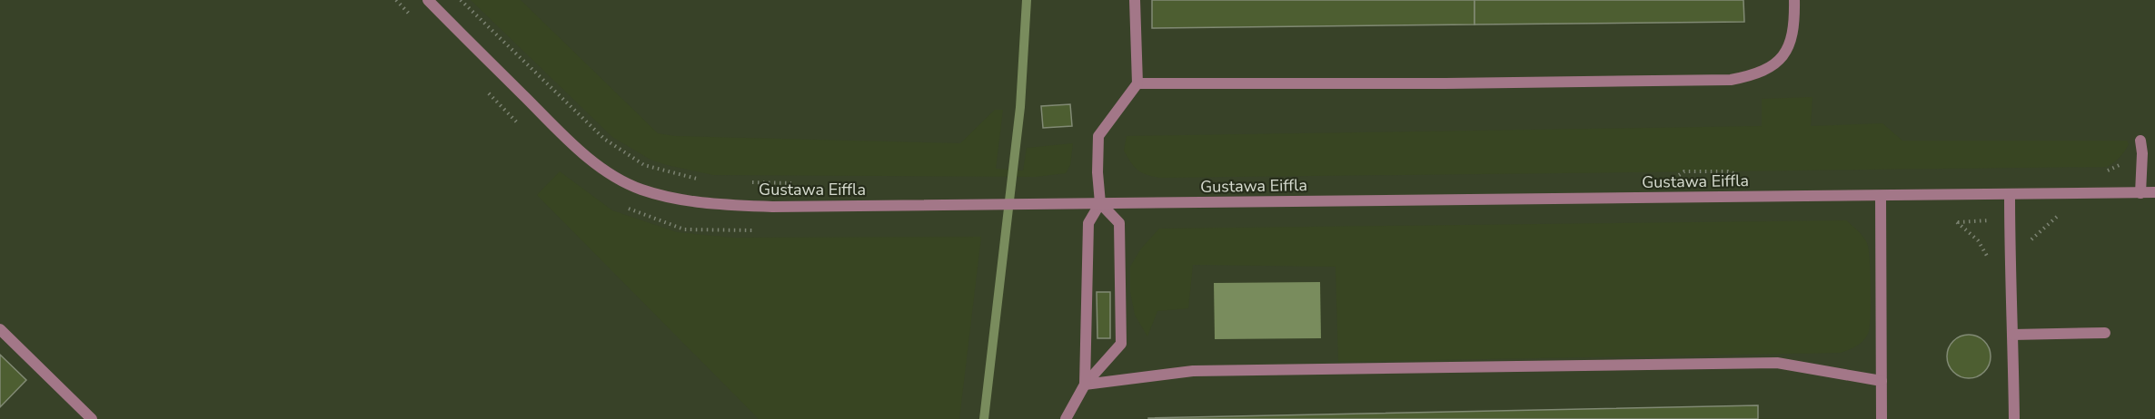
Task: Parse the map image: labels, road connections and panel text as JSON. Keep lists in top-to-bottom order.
{
  "streets": {
    "street": ["Gustawa Eiffla"]
  }
}
